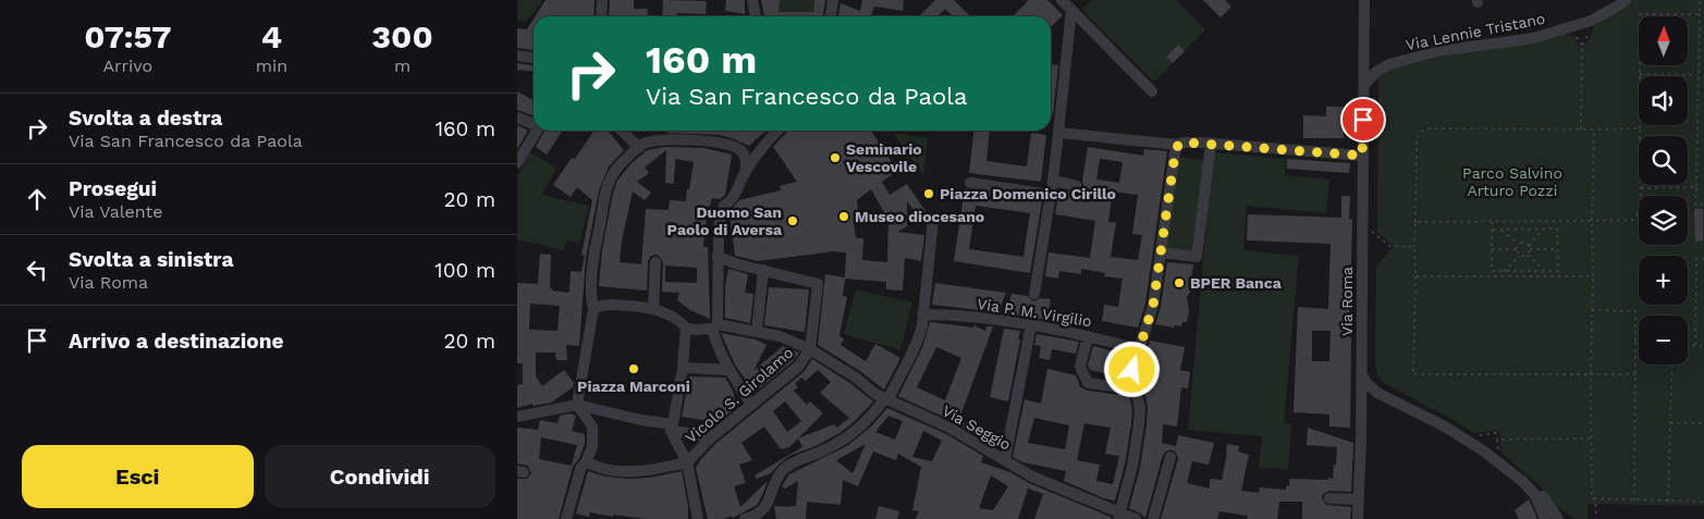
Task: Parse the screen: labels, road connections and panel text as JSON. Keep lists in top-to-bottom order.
{
  "streets": {
    "street": [
      "Via Lennie Tristano",
      "Via Roma",
      "Via P. M. Virgilio",
      "Vicolo S. Girolamo",
      "Via Seggio"
    ]
  },
  "crossings": [
    ["Via Lennie Tristano", "Via Roma"],
    ["Vicolo S. Girolamo", "Via Seggio"]
  ],
  "parks": ["Parco Salvino Arturo Pozzi"],
  "places": [
    "Seminario Vescovile",
    "Piazza Domenico Cirillo",
    "Museo diocesano",
    "Duomo San Paolo di Aversa",
    "BPER Banca",
    "Piazza Marconi"
  ],
  "north": "top",
  "page": {
    "eta": [
      "07:57",
      "Arrivo",
      "4",
      "min",
      "300",
      "m"
    ],
    "map_buttons": ["+", "−"],
    "turn": ["160 m", "Via San Francesco da Paola"],
    "list": [
      {
        "name": "Svolta a destra",
        "note": "Via San Francesco da Paola",
        "value": "160 m"
      },
      {
        "name": "Prosegui",
        "note": "Via Valente",
        "value": "20 m"
      },
      {
        "name": "Svolta a sinistra",
        "note": "Via Roma",
        "value": "100 m"
      },
      {
        "name": "Arrivo a destinazione",
        "value": "20 m"
      }
    ],
    "buttons": ["Esci", "Condividi"]
  }
}
